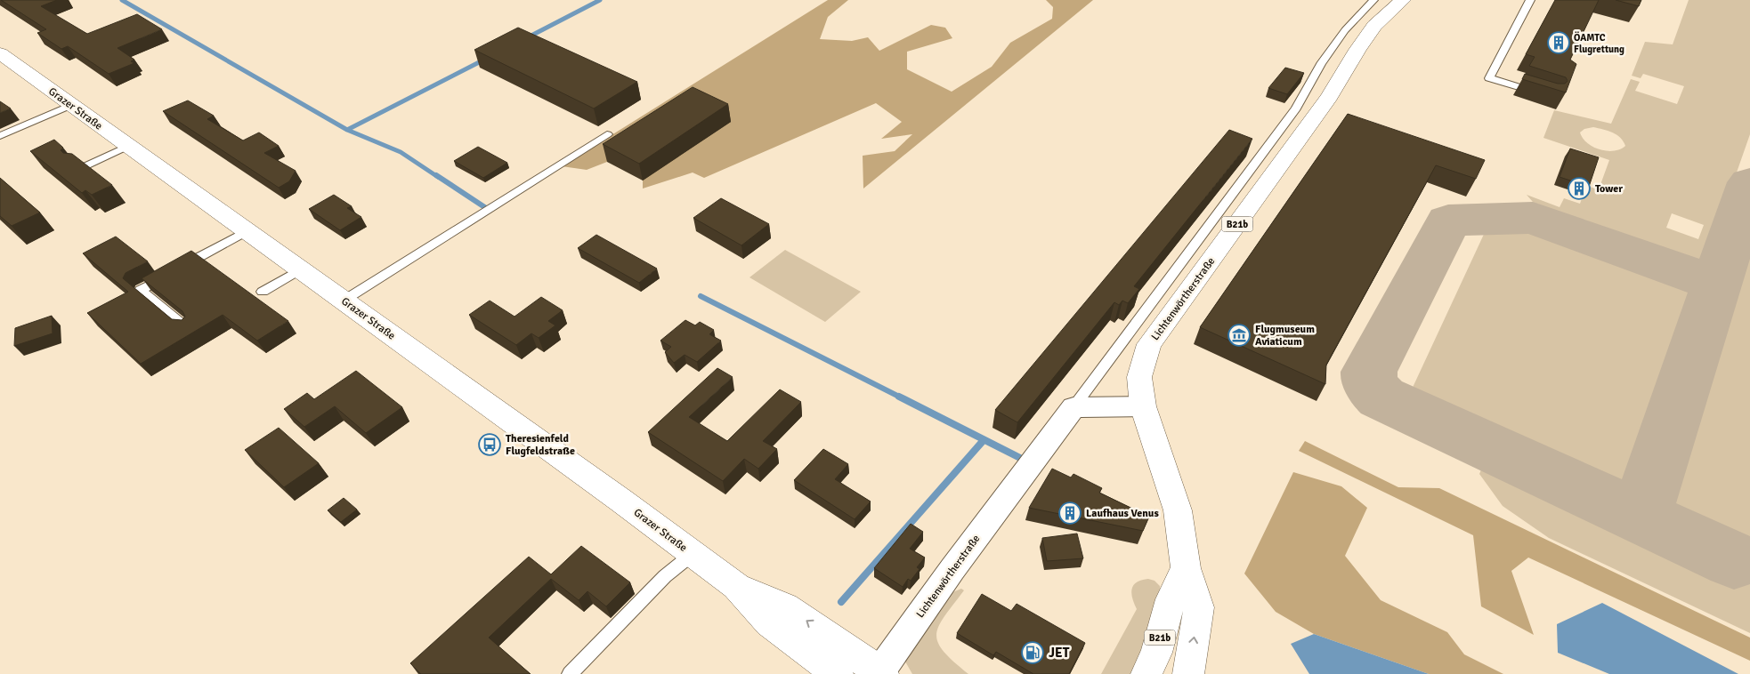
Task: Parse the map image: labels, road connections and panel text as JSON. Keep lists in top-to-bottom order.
{
  "streets": {
    "street": ["Grazer Straße", "B21b", "Lichtenwörtherstraße"]
  },
  "crossings": [
    ["Grazer Straße", "Lichtenwörtherstraße"],
    ["B21b", "Lichtenwörtherstraße"]
  ],
  "places": {
    "building": ["ÖAMTC Flugrettung", "Tower", "Laufhaus Venus"],
    "museum": ["Flugmuseum Aviaticum"],
    "bus stop": ["Theresienfeld Flugfeldstraße"],
    "fuel station": ["JET"]
  }
}
